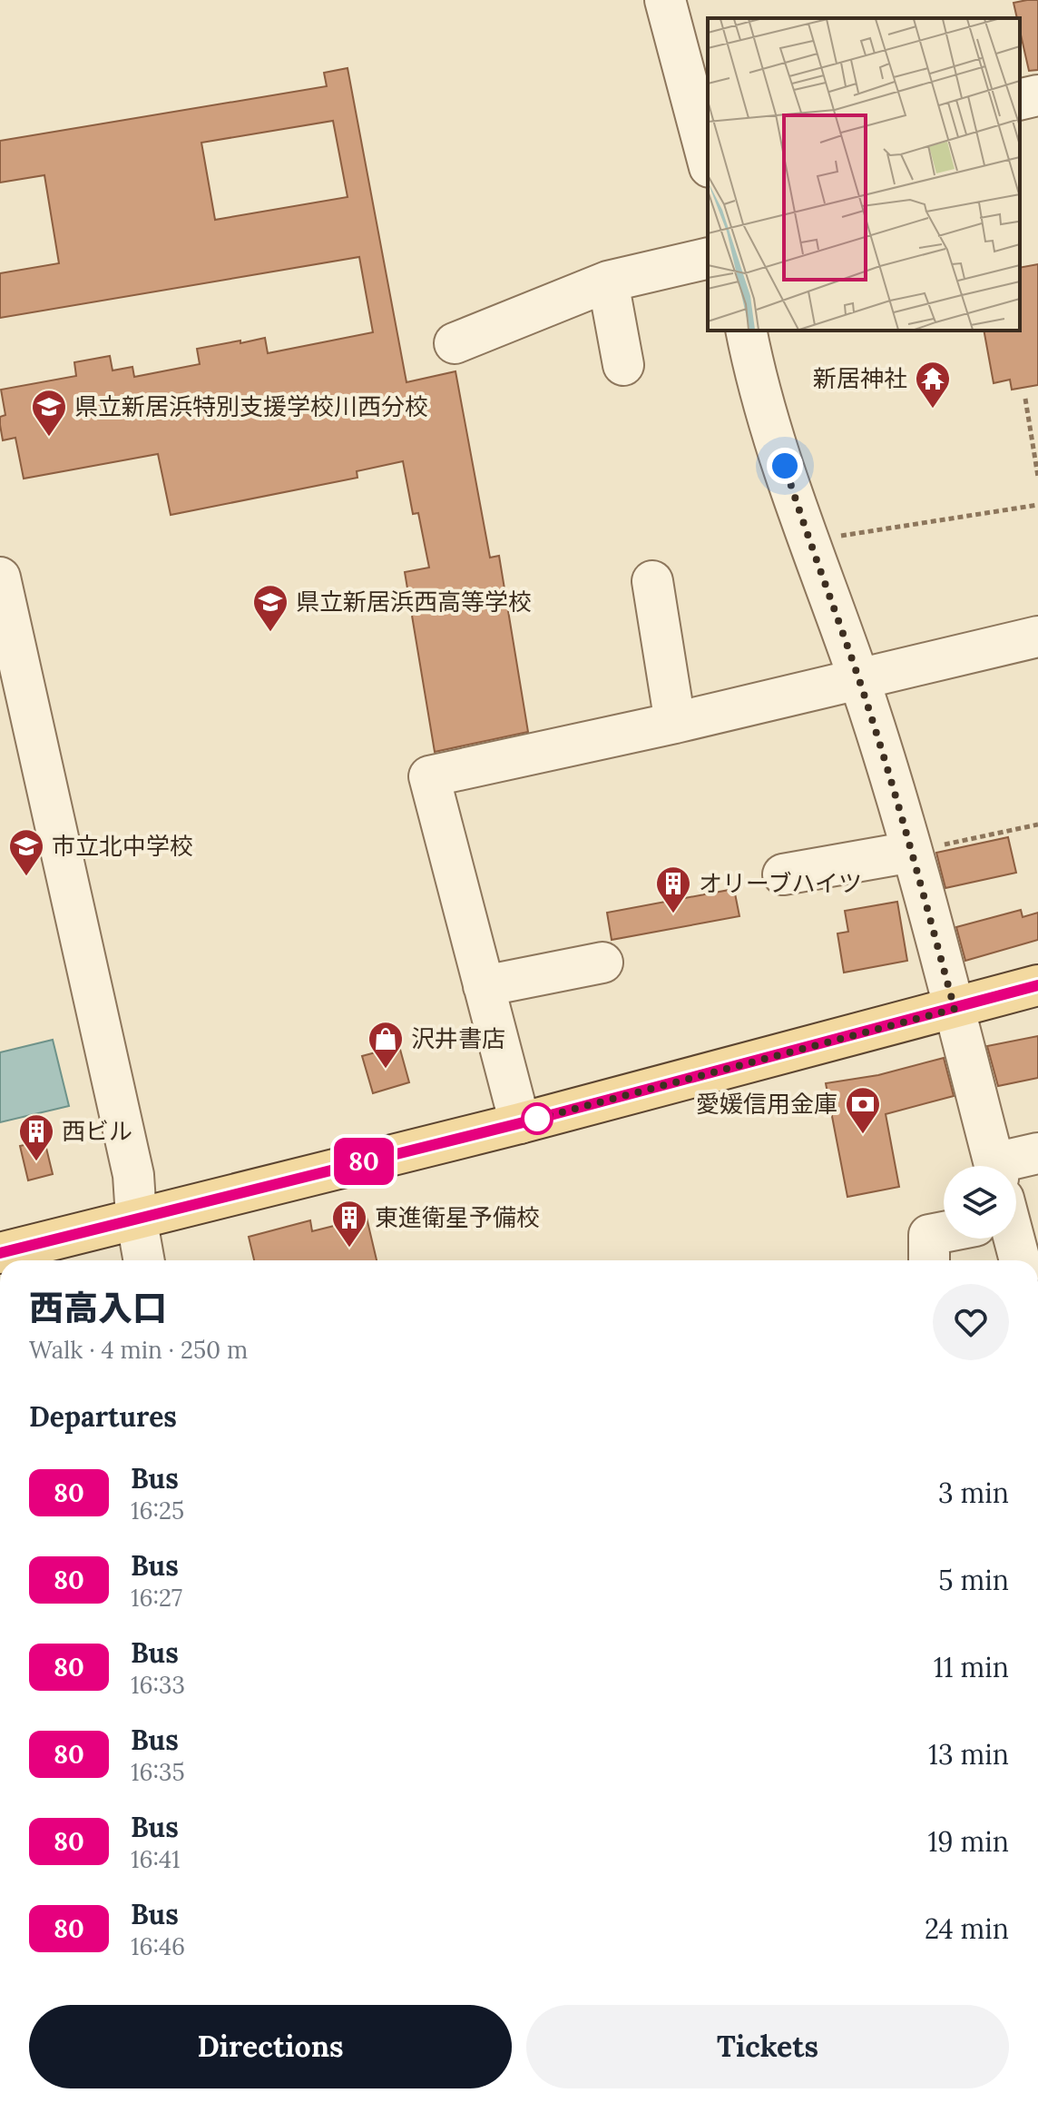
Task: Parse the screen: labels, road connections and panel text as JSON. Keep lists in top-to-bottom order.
{
  "places": {
    "temple": ["新居神社"],
    "school or university": ["県立新居浜特別支援学校川西分校", "県立新居浜西高等学校", "市立北中学校"],
    "building": ["オリーブハイツ", "西ビル", "東進衛星予備校"],
    "shop": ["沢井書店"],
    "bank": ["愛媛信用金庫"]
  },
  "lines": ["bus line 80"],
  "page": {
    "on_map": "80",
    "heading": [
      ["西高入口", "Walk · 4 min · 250 m"],
      "Departures"
    ],
    "list": [
      {
        "mark": "80",
        "name": "Bus",
        "note": "16:25",
        "value": "3 min"
      },
      {
        "mark": "80",
        "name": "Bus",
        "note": "16:27",
        "value": "5 min"
      },
      {
        "mark": "80",
        "name": "Bus",
        "note": "16:33",
        "value": "11 min"
      },
      {
        "mark": "80",
        "name": "Bus",
        "note": "16:35",
        "value": "13 min"
      },
      {
        "mark": "80",
        "name": "Bus",
        "note": "16:41",
        "value": "19 min"
      },
      {
        "mark": "80",
        "name": "Bus",
        "note": "16:46",
        "value": "24 min"
      }
    ],
    "buttons": ["Directions", "Tickets"]
  }
}
